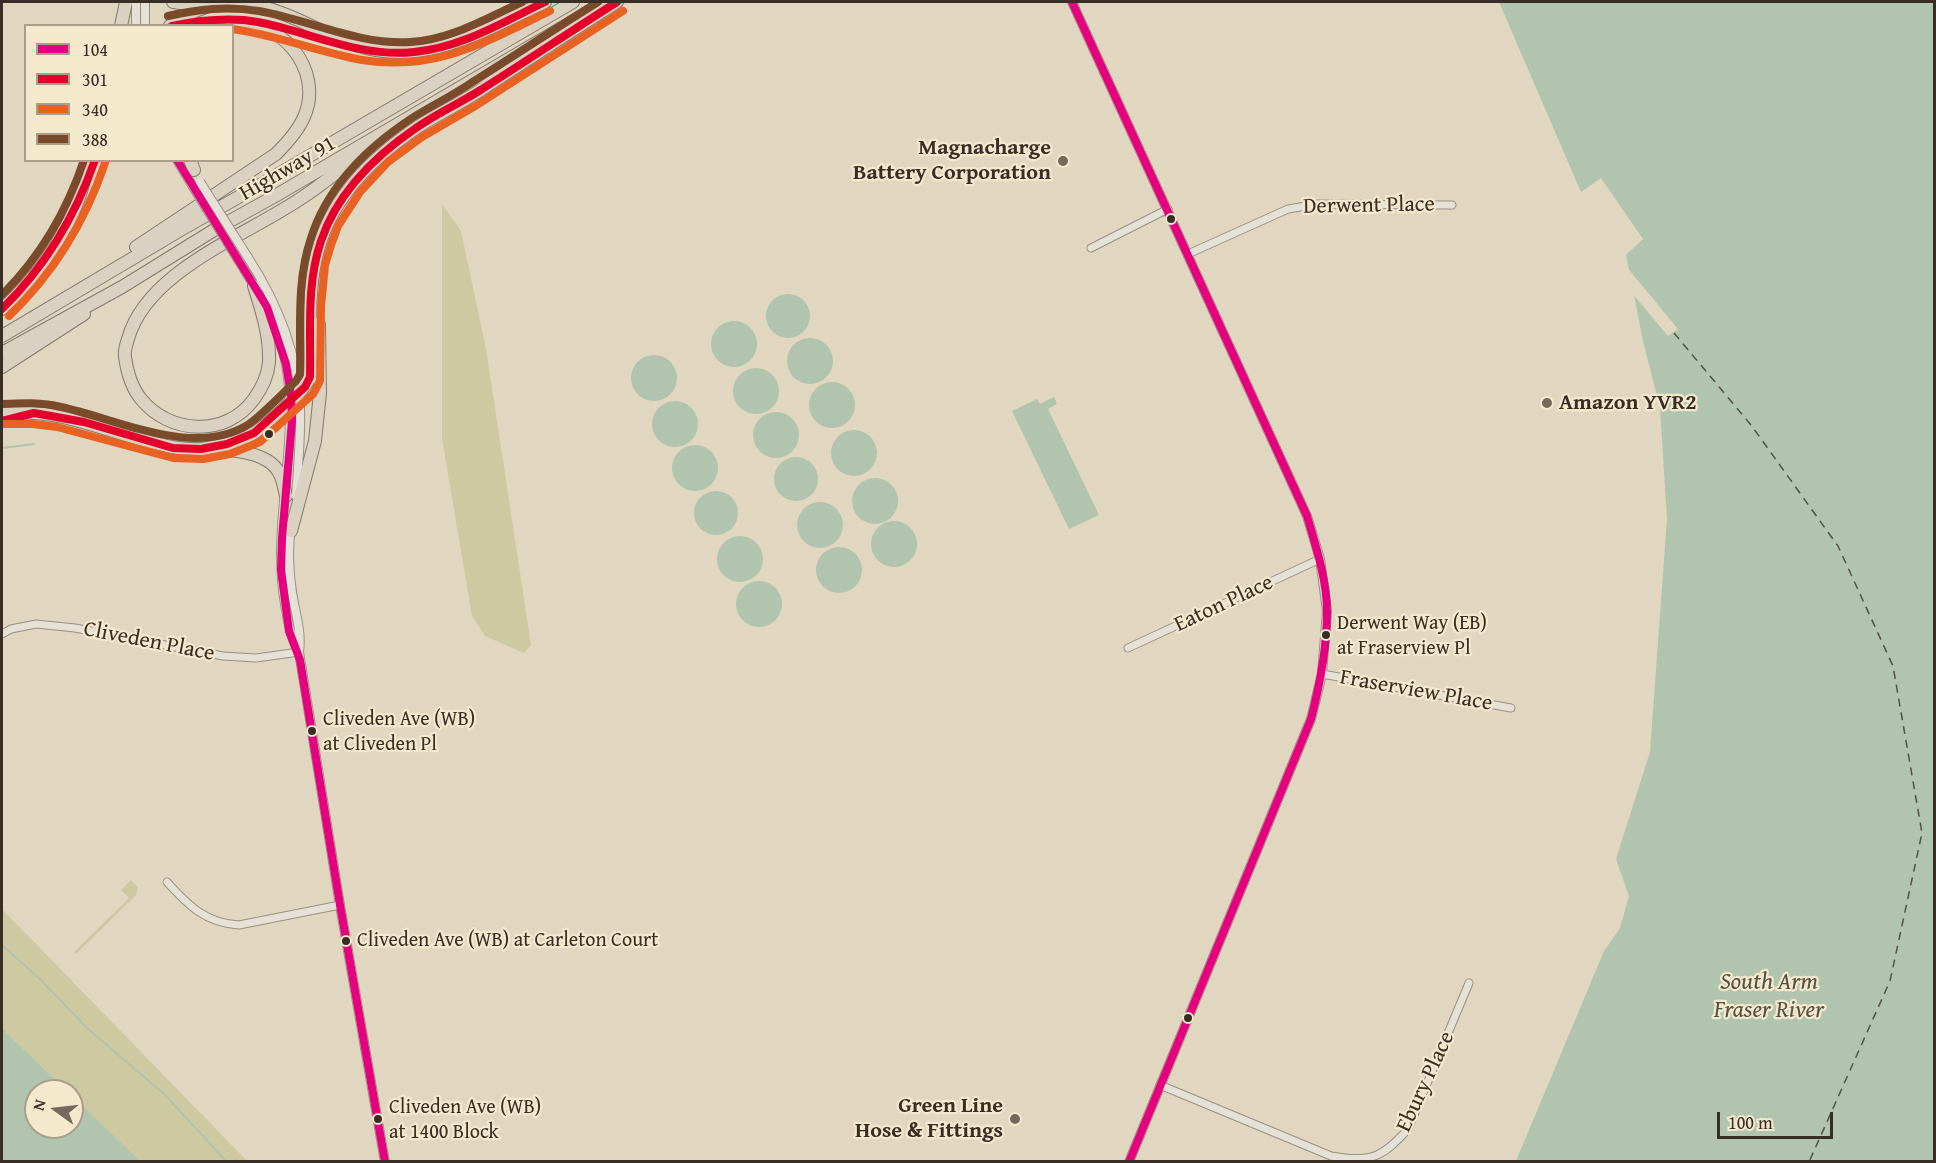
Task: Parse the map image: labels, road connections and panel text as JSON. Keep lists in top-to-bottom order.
{
  "streets": {
    "highway": ["Highway 91"],
    "street": [
      "Derwent Place",
      "Eaton Place",
      "Cliveden Place",
      "Fraserview Place",
      "Ebury Place"
    ]
  },
  "water": ["South Arm Fraser River"],
  "places": [
    "Magnacharge Battery Corporation",
    "Amazon YVR2",
    "Derwent Way (EB) at Fraserview Pl",
    "Cliveden Ave (WB) at Cliveden Pl",
    "Cliveden Ave (WB) at Carleton Court",
    "Cliveden Ave (WB) at 1400 Block",
    "Green Line Hose & Fittings"
  ],
  "lines": [
    "transit line 104",
    "transit line 301",
    "transit line 388",
    "transit line 340"
  ],
  "legend": [
    "104",
    "301",
    "340",
    "388"
  ],
  "scale_bar": "100 m",
  "north": "left"
}
